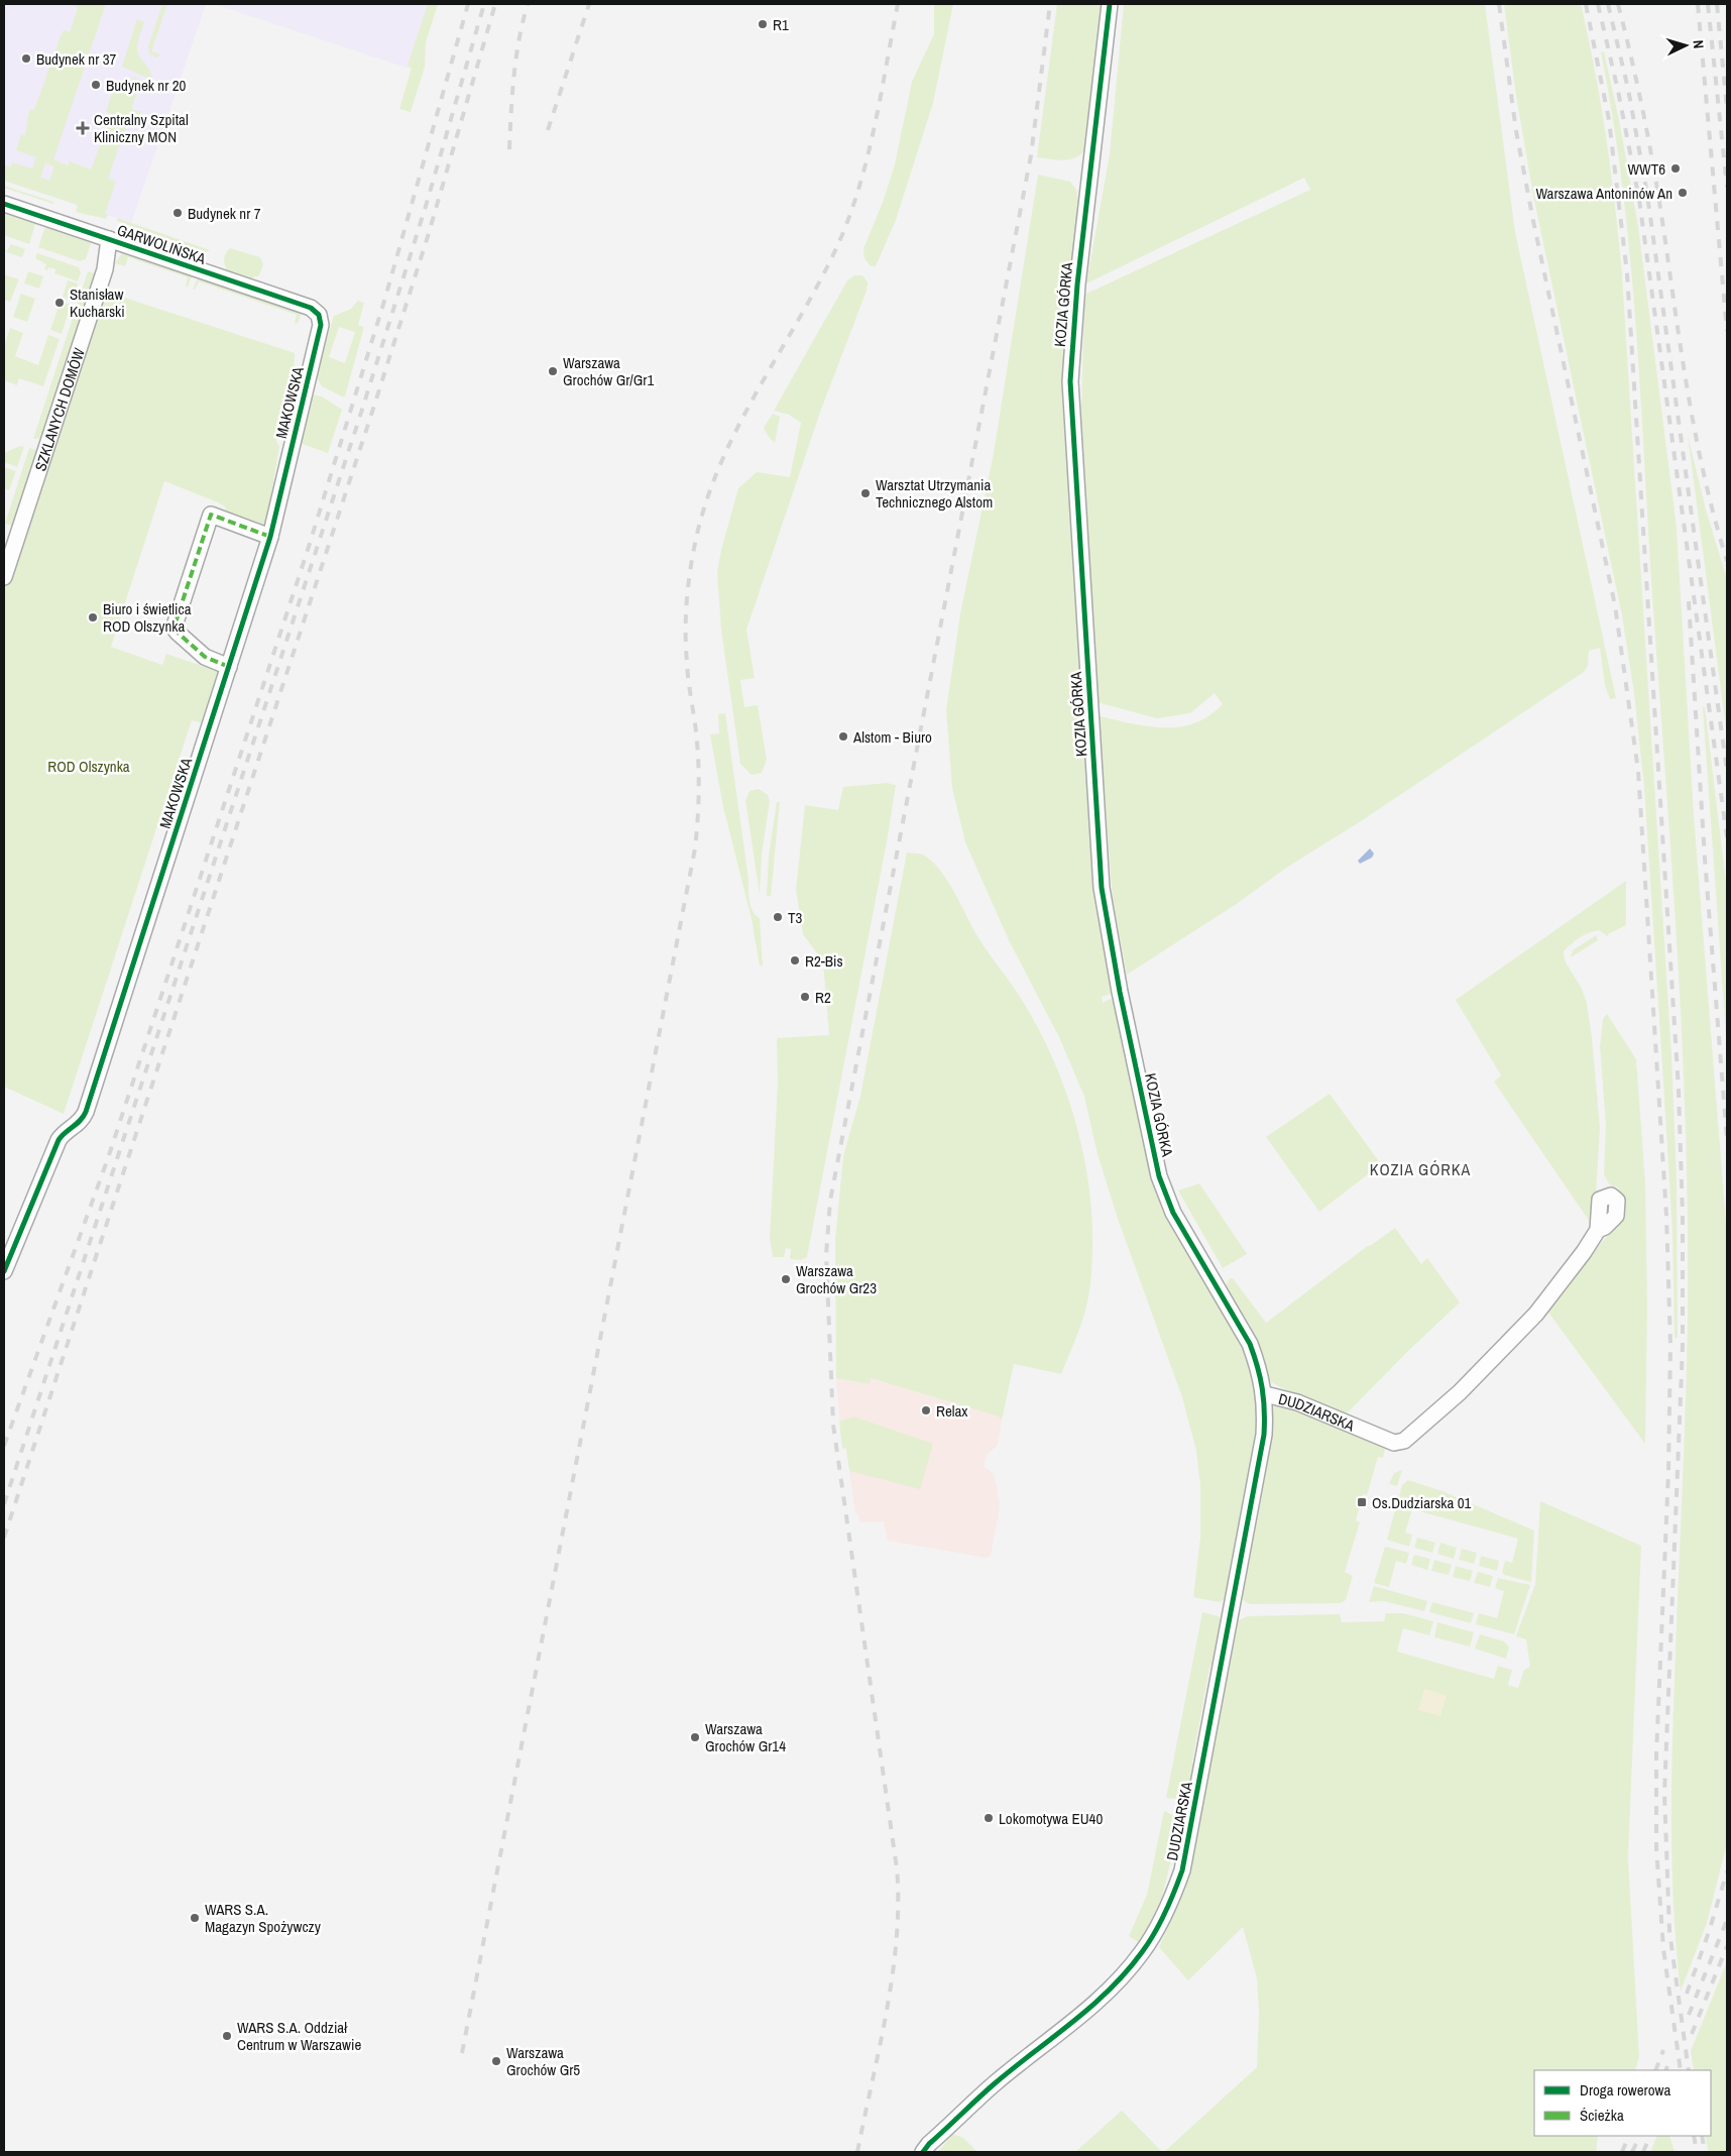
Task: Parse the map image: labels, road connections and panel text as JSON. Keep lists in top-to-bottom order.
{
  "streets": {
    "street": [
      "GARWOLIŃSKA",
      "KOZIA GÓRKA",
      "MAKOWSKA",
      "SZKLANYCH DOMÓW",
      "DUDZIARSKA"
    ]
  },
  "crossings": [
    ["GARWOLIŃSKA", "MAKOWSKA"],
    ["GARWOLIŃSKA", "SZKLANYCH DOMÓW"],
    ["KOZIA GÓRKA", "DUDZIARSKA"]
  ],
  "districts": ["KOZIA GÓRKA"],
  "parks": ["ROD Olszynka"],
  "places": {
    "other": [
      "R1",
      "Budynek nr 37",
      "Budynek nr 20",
      "WWT6",
      "Warszawa Antoninów An",
      "Budynek nr 7",
      "Stanisław Kucharski",
      "Warszawa Grochów Gr/Gr1",
      "Warsztat Utrzymania Technicznego Alstom",
      "Biuro i świetlica ROD Olszynka",
      "Alstom - Biuro",
      "T3",
      "R2-Bis",
      "R2",
      "Warszawa Grochów Gr23",
      "Relax",
      "Warszawa Grochów Gr14",
      "Lokomotywa EU40",
      "WARS S.A. Magazyn Spożywczy",
      "WARS S.A. Oddział Centrum w Warszawie",
      "Warszawa Grochów Gr5"
    ],
    "health": ["Centralny Szpital Kliniczny MON"],
    "transit": ["Os.Dudziarska 01"]
  },
  "legend": ["Droga rowerowa", "Ścieżka"],
  "north": "right"
}
